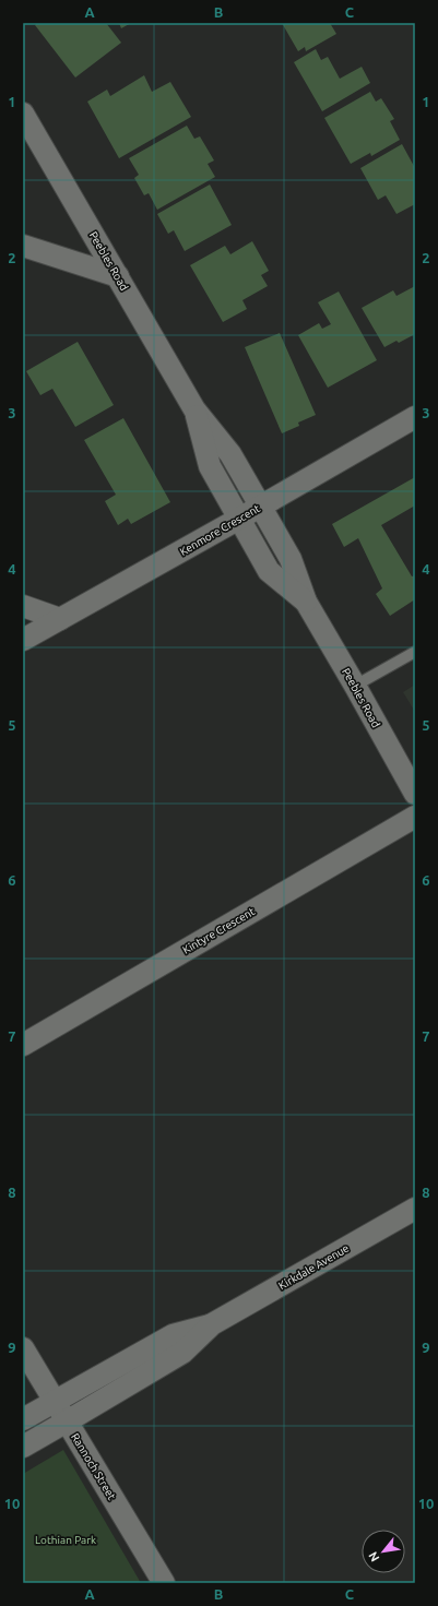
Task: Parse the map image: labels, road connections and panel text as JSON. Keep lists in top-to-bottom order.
{
  "streets": {
    "street": [
      "Peebles Road",
      "Kenmore Crescent",
      "Kintyre Crescent",
      "Kirkdale Avenue",
      "Rannoch Street"
    ]
  },
  "crossings": [
    ["Peebles Road", "Kenmore Crescent"],
    ["Kirkdale Avenue", "Rannoch Street"]
  ],
  "parks": ["Lothian Park"],
  "north": "bottom left",
  "grid": {
    "columns": ["A", "B", "C"],
    "rows": [
      "1",
      "2",
      "3",
      "4",
      "5",
      "6",
      "7",
      "8",
      "9",
      "10"
    ]
  }
}
